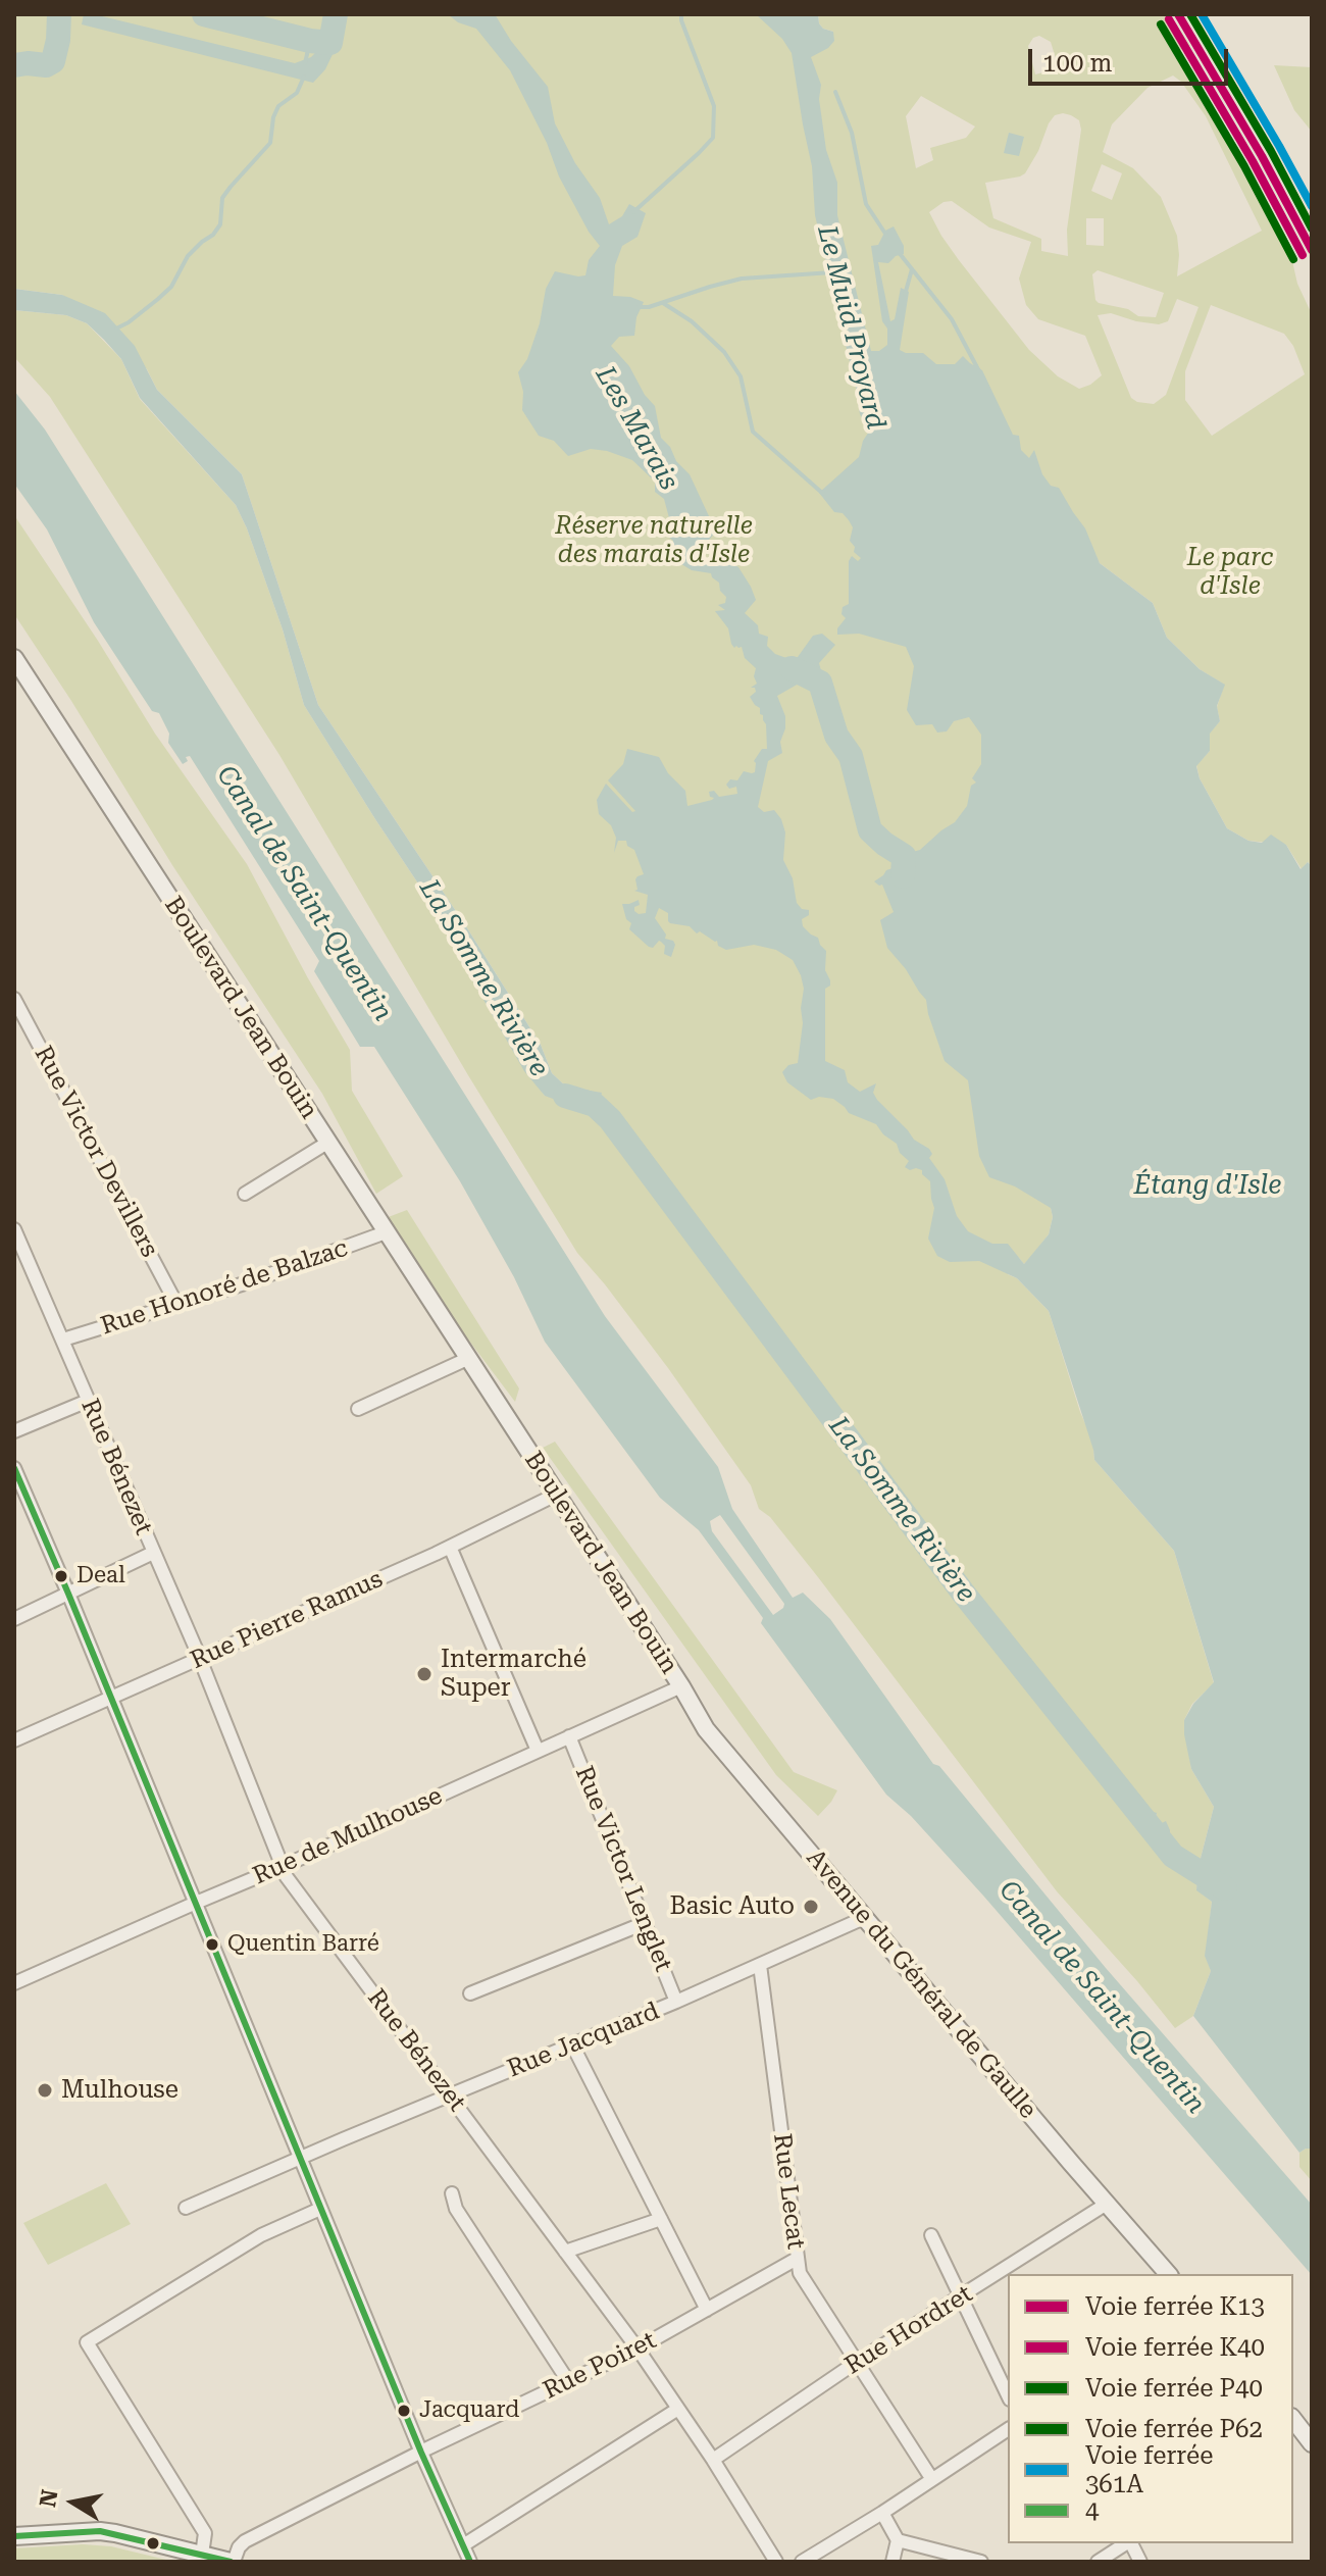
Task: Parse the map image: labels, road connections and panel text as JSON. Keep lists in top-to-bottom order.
{
  "streets": {
    "street": [
      "Boulevard Jean Bouin",
      "Rue Victor Devillers",
      "Rue Honoré de Balzac",
      "Rue Bénezet",
      "Rue Pierre Ramus",
      "Rue de Mulhouse",
      "Rue Victor Lenglet",
      "Avenue du Général de Gaulle",
      "Rue Jacquard",
      "Rue Lecat",
      "Rue Hordret",
      "Rue Poiret"
    ]
  },
  "crossings": [
    ["Boulevard Jean Bouin", "Rue Honoré de Balzac"],
    ["Boulevard Jean Bouin", "Rue Pierre Ramus"],
    ["Boulevard Jean Bouin", "Rue de Mulhouse"],
    ["Boulevard Jean Bouin", "Avenue du Général de Gaulle"],
    ["Rue Victor Devillers", "Rue Honoré de Balzac"],
    ["Rue Honoré de Balzac", "Rue Bénezet"],
    ["Rue Bénezet", "Rue Pierre Ramus"],
    ["Rue Bénezet", "Rue de Mulhouse"],
    ["Rue Bénezet", "Rue Jacquard"],
    ["Rue Bénezet", "Rue Hordret"],
    ["Rue Bénezet", "Rue Poiret"],
    ["Rue de Mulhouse", "Rue Victor Lenglet"],
    ["Rue de Mulhouse", "Avenue du Général de Gaulle"],
    ["Rue Victor Lenglet", "Rue Jacquard"],
    ["Avenue du Général de Gaulle", "Rue Jacquard"],
    ["Avenue du Général de Gaulle", "Rue Hordret"],
    ["Rue Jacquard", "Rue Lecat"],
    ["Rue Lecat", "Rue Hordret"],
    ["Rue Lecat", "Rue Poiret"]
  ],
  "water": [
    "Le Muid Proyard",
    "Les Marais",
    "Canal de Saint-Quentin",
    "La Somme Rivière",
    "Étang d'Isle"
  ],
  "parks": ["Réserve naturelle des marais d'Isle", "Le parc d'Isle"],
  "places": [
    "Deal",
    "Intermarché Super",
    "Basic Auto",
    "Quentin Barré",
    "Mulhouse",
    "Jacquard"
  ],
  "lines": [
    "rail line K13",
    "rail line P40",
    "rail line 361A",
    "rail line K40",
    "rail line P62",
    "transit line 4"
  ],
  "legend": [
    "Voie ferrée K13",
    "Voie ferrée K40",
    "Voie ferrée P40",
    "Voie ferrée P62",
    "Voie ferrée 361A",
    "4"
  ],
  "scale_bar": "100 m",
  "north": "left"
}
